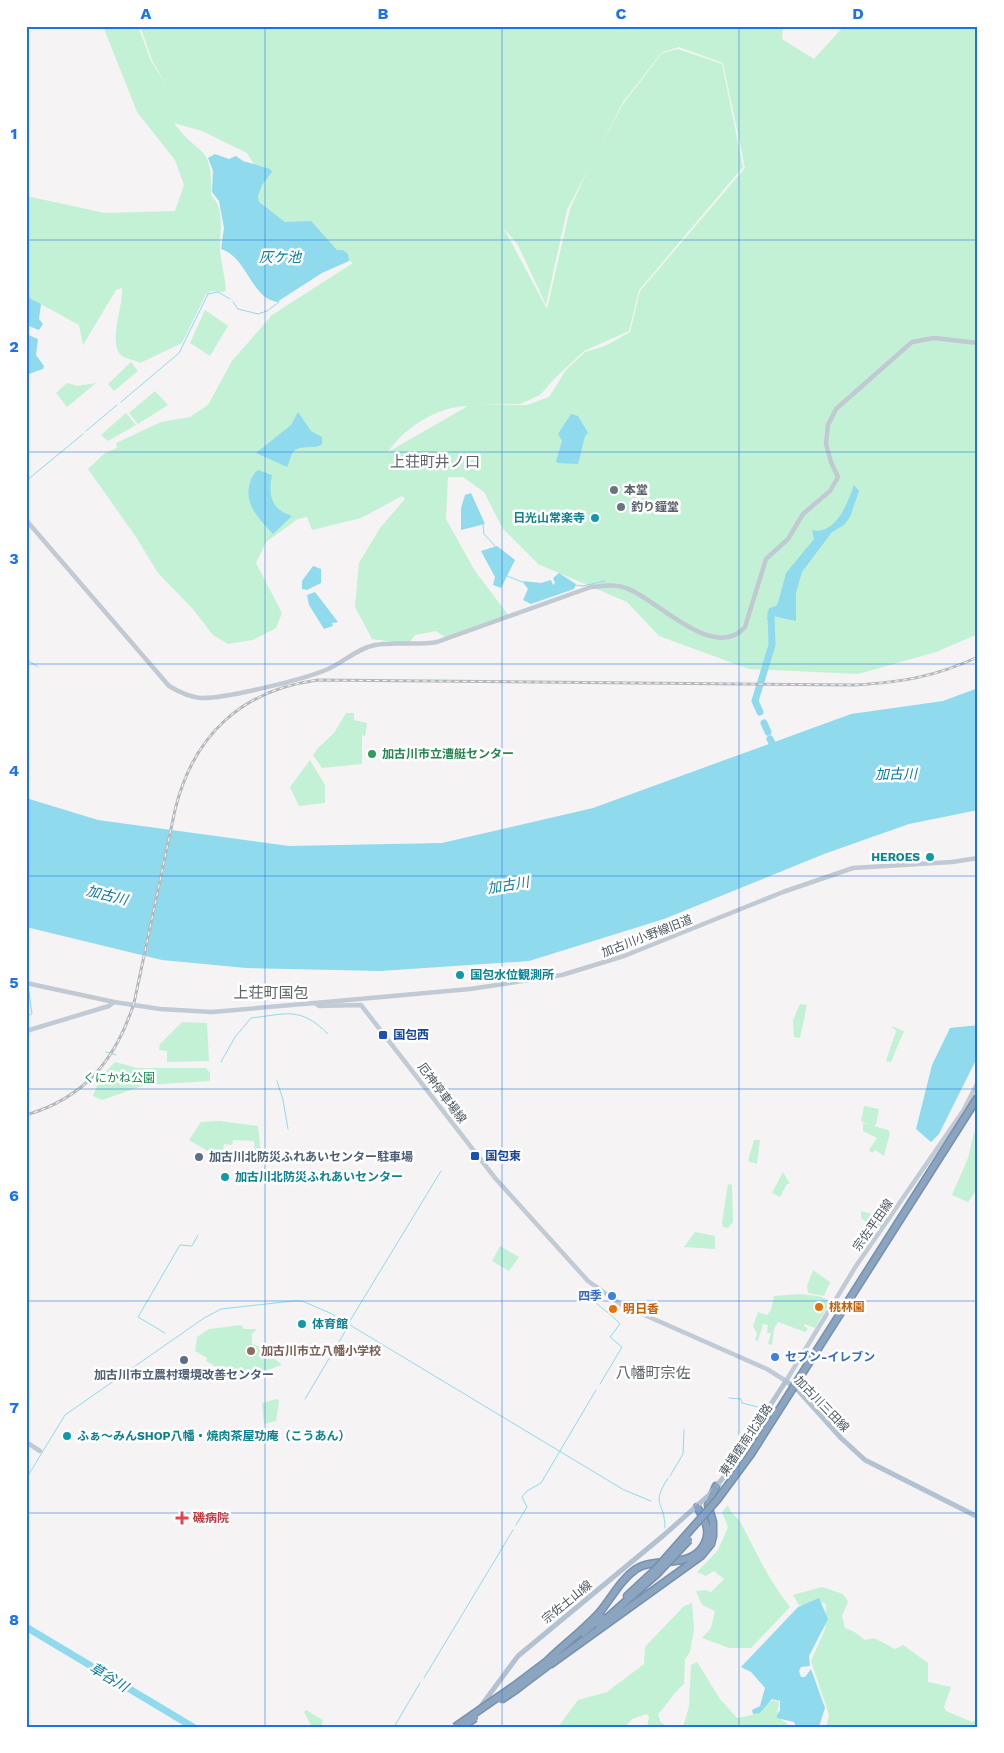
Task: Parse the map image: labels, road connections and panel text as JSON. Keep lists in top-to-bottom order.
{
  "streets": {
    "highway": ["東播磨南北道路"],
    "main road": [
      "厄神停車場線",
      "宗佐平田線",
      "加古川三田線",
      "宗佐土山線"
    ],
    "street": ["加古川小野線旧道"]
  },
  "crossings": [
    ["加古川小野線旧道", "厄神停車場線"],
    ["厄神停車場線", "宗佐平田線"],
    ["厄神停車場線", "加古川三田線"],
    ["宗佐平田線", "加古川三田線"],
    ["加古川三田線", "宗佐土山線"],
    ["東播磨南北道路", "宗佐土山線"]
  ],
  "districts": ["上荘町井ノ口", "上荘町国包", "八幡町宗佐"],
  "water": ["灰ケ池", "加古川", "草谷川"],
  "parks": ["くにかね公園"],
  "places": {
    "other": [
      "本堂",
      "釣り鐘堂",
      "日光山常楽寺",
      "加古川市立漕艇センター",
      "HEROES",
      "国包水位観測所",
      "加古川北防災ふれあいセンター駐車場",
      "加古川北防災ふれあいセンター",
      "四季",
      "桃林園",
      "明日香",
      "体育館",
      "加古川市立八幡小学校",
      "セブン-イレブン",
      "加古川市立農村環境改善センター",
      "ふぁ～みんSHOP八幡・焼肉茶屋功庵（こうあん）"
    ],
    "transit": ["国包西", "国包東"],
    "health": ["磯病院"]
  },
  "grid": {
    "columns": [
      "A",
      "B",
      "C",
      "D"
    ],
    "rows": [
      "1",
      "2",
      "3",
      "4",
      "5",
      "6",
      "7",
      "8"
    ]
  }
}
